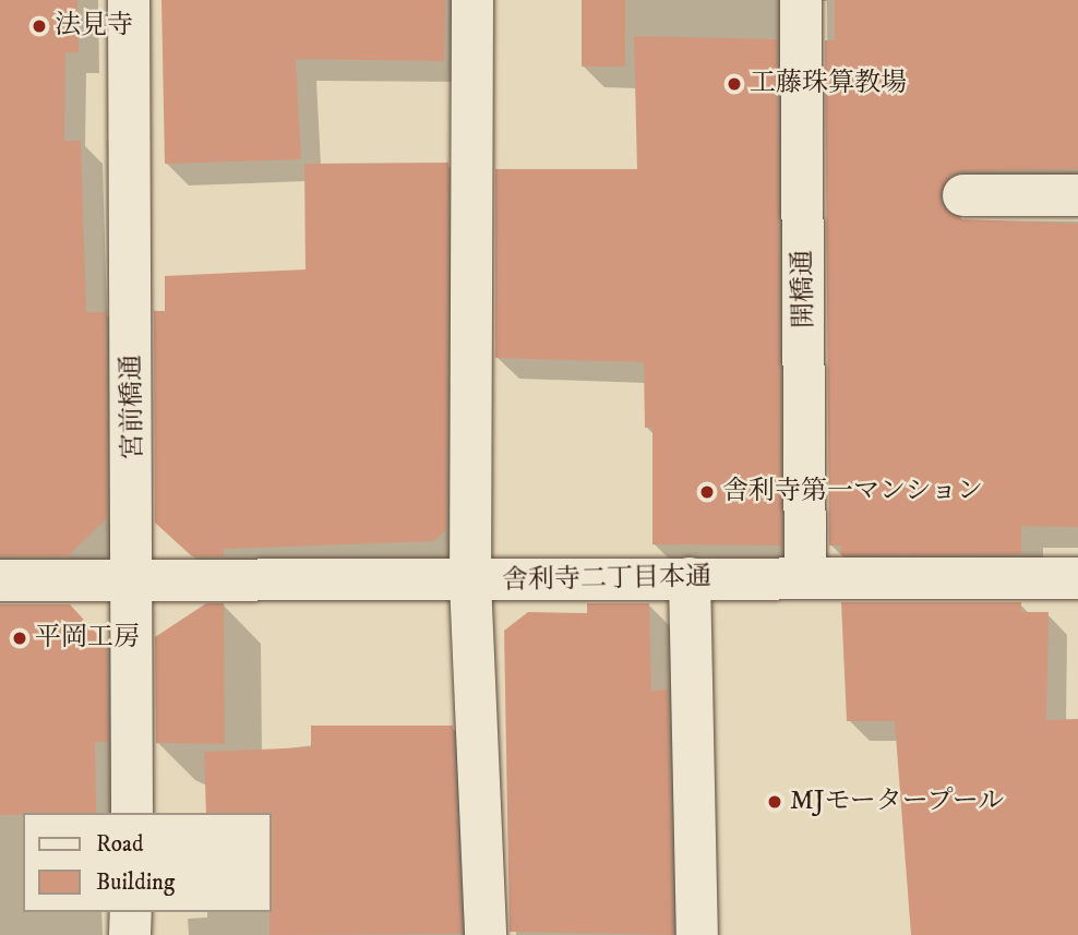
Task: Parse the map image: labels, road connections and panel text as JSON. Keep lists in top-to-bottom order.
{
  "streets": {
    "street": ["開橋通", "宮前橋通", "舎利寺二丁目本通"]
  },
  "crossings": [
    ["開橋通", "舎利寺二丁目本通"],
    ["宮前橋通", "舎利寺二丁目本通"]
  ],
  "places": [
    "法見寺",
    "工藤珠算教場",
    "舎利寺第一マンション",
    "平岡工房",
    "MJモータープール"
  ],
  "legend": ["Road", "Building"]
}
